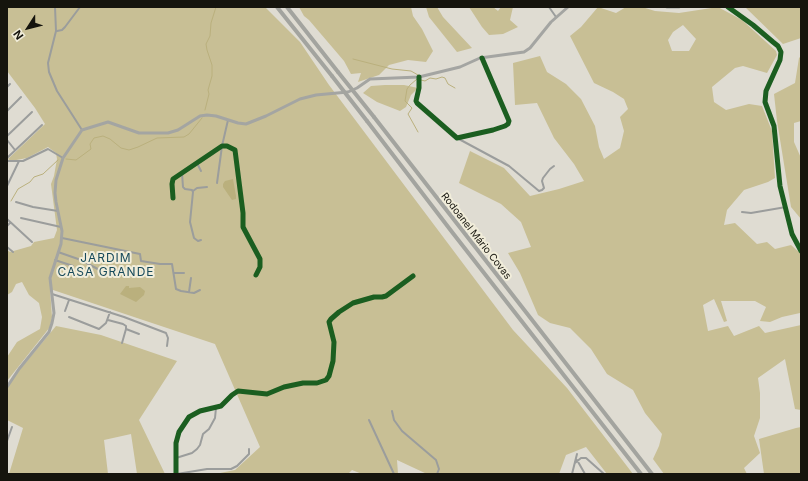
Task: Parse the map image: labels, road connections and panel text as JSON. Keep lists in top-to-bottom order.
{
  "streets": {
    "highway": ["Rodoanel Mário Covas"]
  },
  "districts": ["JARDIM CASA GRANDE"],
  "north": "bottom left"
}
